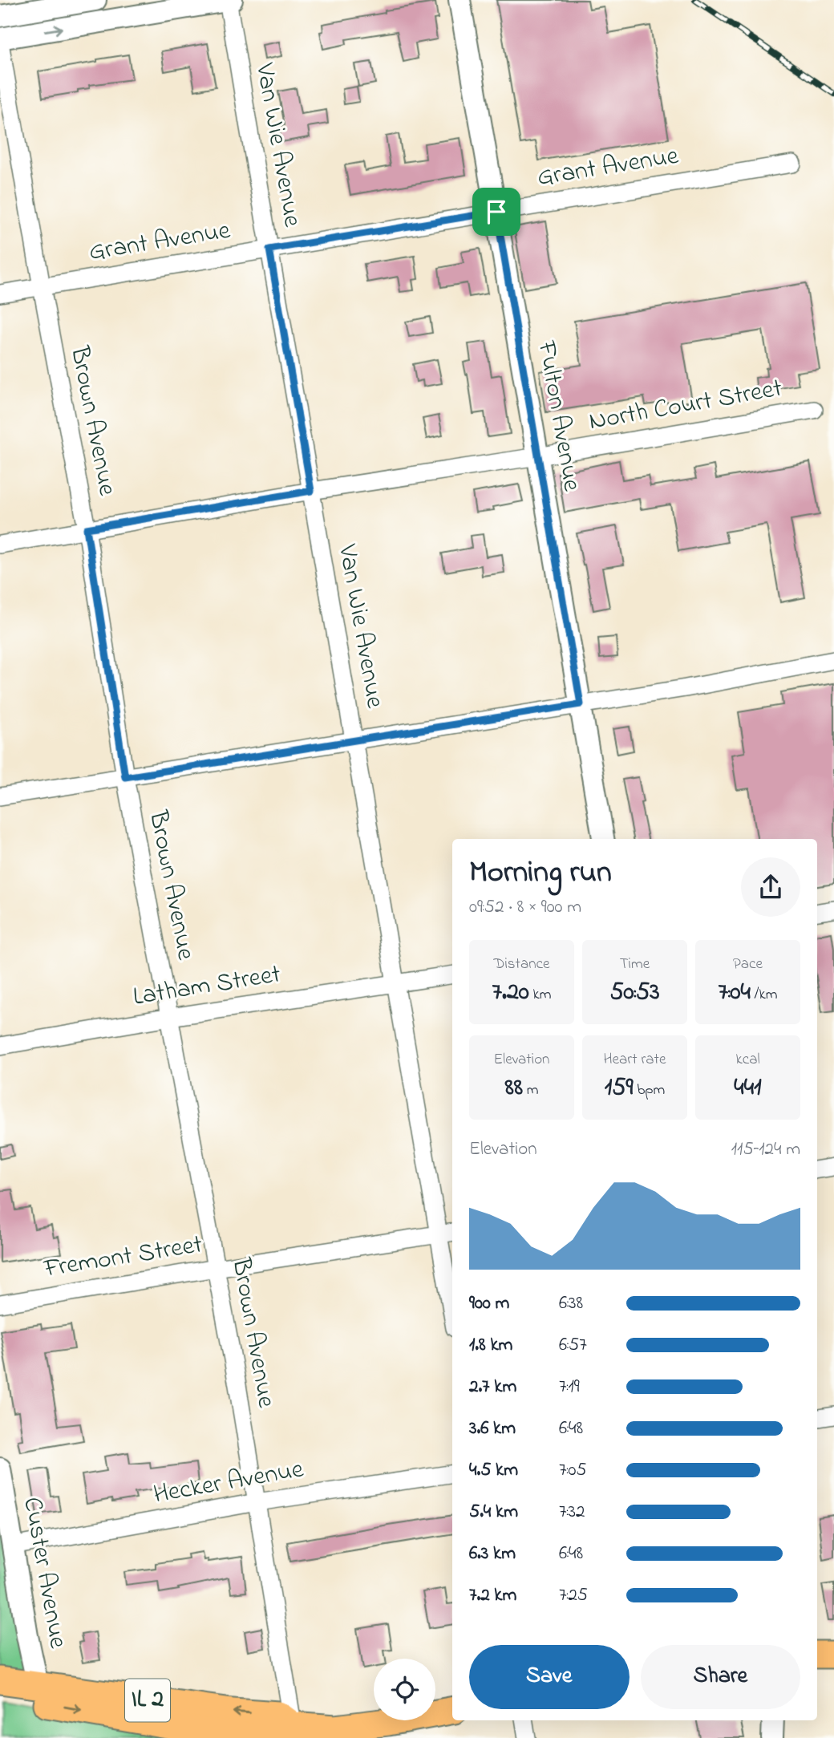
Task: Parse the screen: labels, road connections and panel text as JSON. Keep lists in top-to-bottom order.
{
  "streets": {
    "main road": ["IL 2"],
    "street": [
      "Van Wie Avenue",
      "Grant Avenue",
      "North Court Street",
      "Fulton Avenue",
      "Brown Avenue",
      "Latham Street",
      "Fremont Street",
      "Hecker Avenue",
      "Custer Avenue"
    ]
  },
  "crossings": [
    ["Van Wie Avenue", "Grant Avenue"],
    ["Van Wie Avenue", "North Court Street"],
    ["Van Wie Avenue", "Latham Street"],
    ["Van Wie Avenue", "Fremont Street"],
    ["Grant Avenue", "Fulton Avenue"],
    ["Grant Avenue", "Brown Avenue"],
    ["North Court Street", "Fulton Avenue"],
    ["North Court Street", "Brown Avenue"],
    ["Brown Avenue", "Latham Street"],
    ["Brown Avenue", "Fremont Street"],
    ["Brown Avenue", "Hecker Avenue"],
    ["Brown Avenue", "IL 2"],
    ["Hecker Avenue", "Custer Avenue"],
    ["Custer Avenue", "IL 2"]
  ],
  "page": {
    "heading": ["Morning run", "09:52 · 8 × 900 m"],
    "stats": [
      ["Distance", "7.20 km"],
      ["Time", "50:53"],
      ["Pace", "7:04 /km"],
      ["Elevation", "88 m"],
      ["Heart rate", "159 bpm"],
      ["kcal", "441"]
    ],
    "chart": ["Elevation", "115–124 m"],
    "list": [
      {
        "name": "900 m",
        "note": "6:38"
      },
      {
        "name": "1.8 km",
        "note": "6:57"
      },
      {
        "name": "2.7 km",
        "note": "7:19"
      },
      {
        "name": "3.6 km",
        "note": "6:48"
      },
      {
        "name": "4.5 km",
        "note": "7:05"
      },
      {
        "name": "5.4 km",
        "note": "7:32"
      },
      {
        "name": "6.3 km",
        "note": "6:48"
      },
      {
        "name": "7.2 km",
        "note": "7:25"
      }
    ],
    "buttons": ["Save", "Share"]
  }
}
